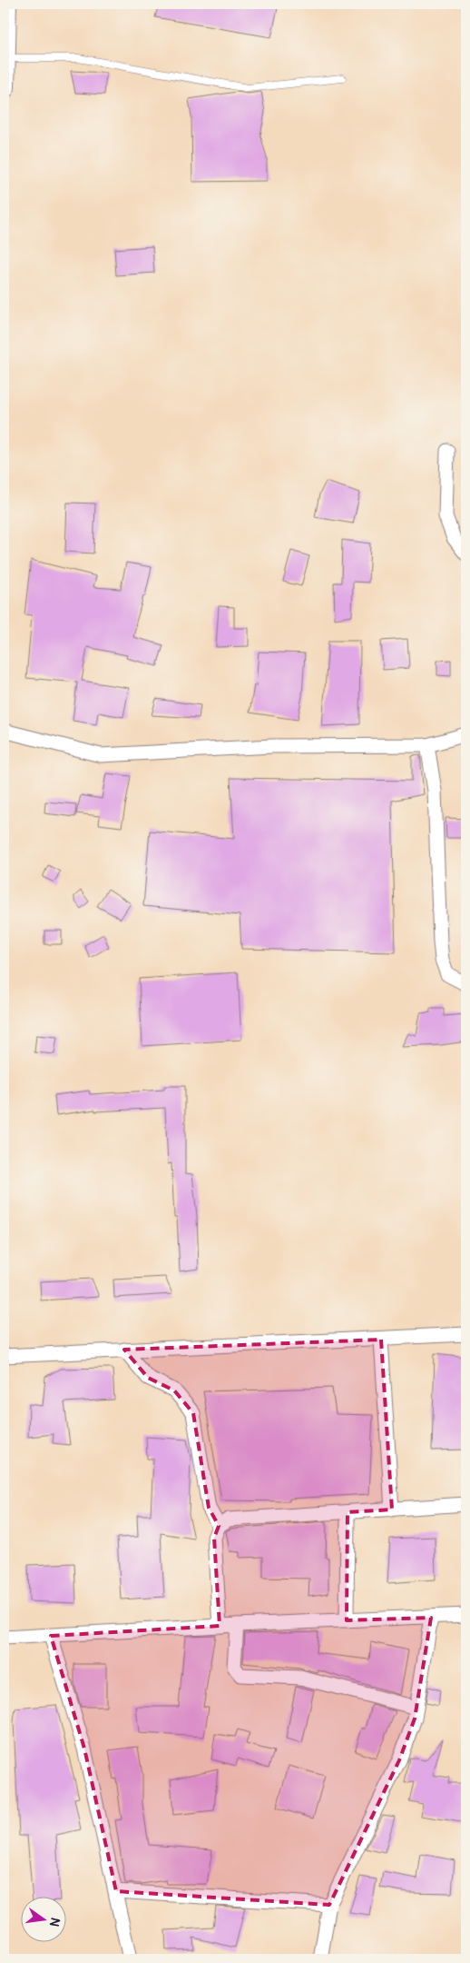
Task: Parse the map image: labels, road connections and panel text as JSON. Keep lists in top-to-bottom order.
{
  "north": "right"
}
